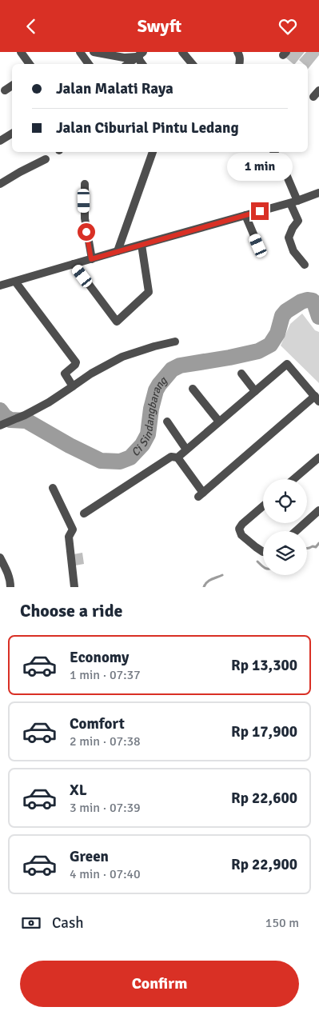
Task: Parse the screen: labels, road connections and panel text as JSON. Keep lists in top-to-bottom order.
{
  "water": ["Ci Sindangbarang"],
  "page": {
    "header": "Swyft",
    "banner": ["Jalan Malati Raya", "Jalan Ciburial Pintu Ledang"],
    "bubble": "1 min",
    "heading": "Choose a ride",
    "list": [
      {
        "name": "Economy",
        "note": "1 min · 07:37",
        "value": "Rp 13,300"
      },
      {
        "name": "Comfort",
        "note": "2 min · 07:38",
        "value": "Rp 17,900"
      },
      {
        "name": "XL",
        "note": "3 min · 07:39",
        "value": "Rp 22,600"
      },
      {
        "name": "Green",
        "note": "4 min · 07:40",
        "value": "Rp 22,900"
      }
    ],
    "pay": ["Cash", "150 m"],
    "buttons": "Confirm"
  }
}
